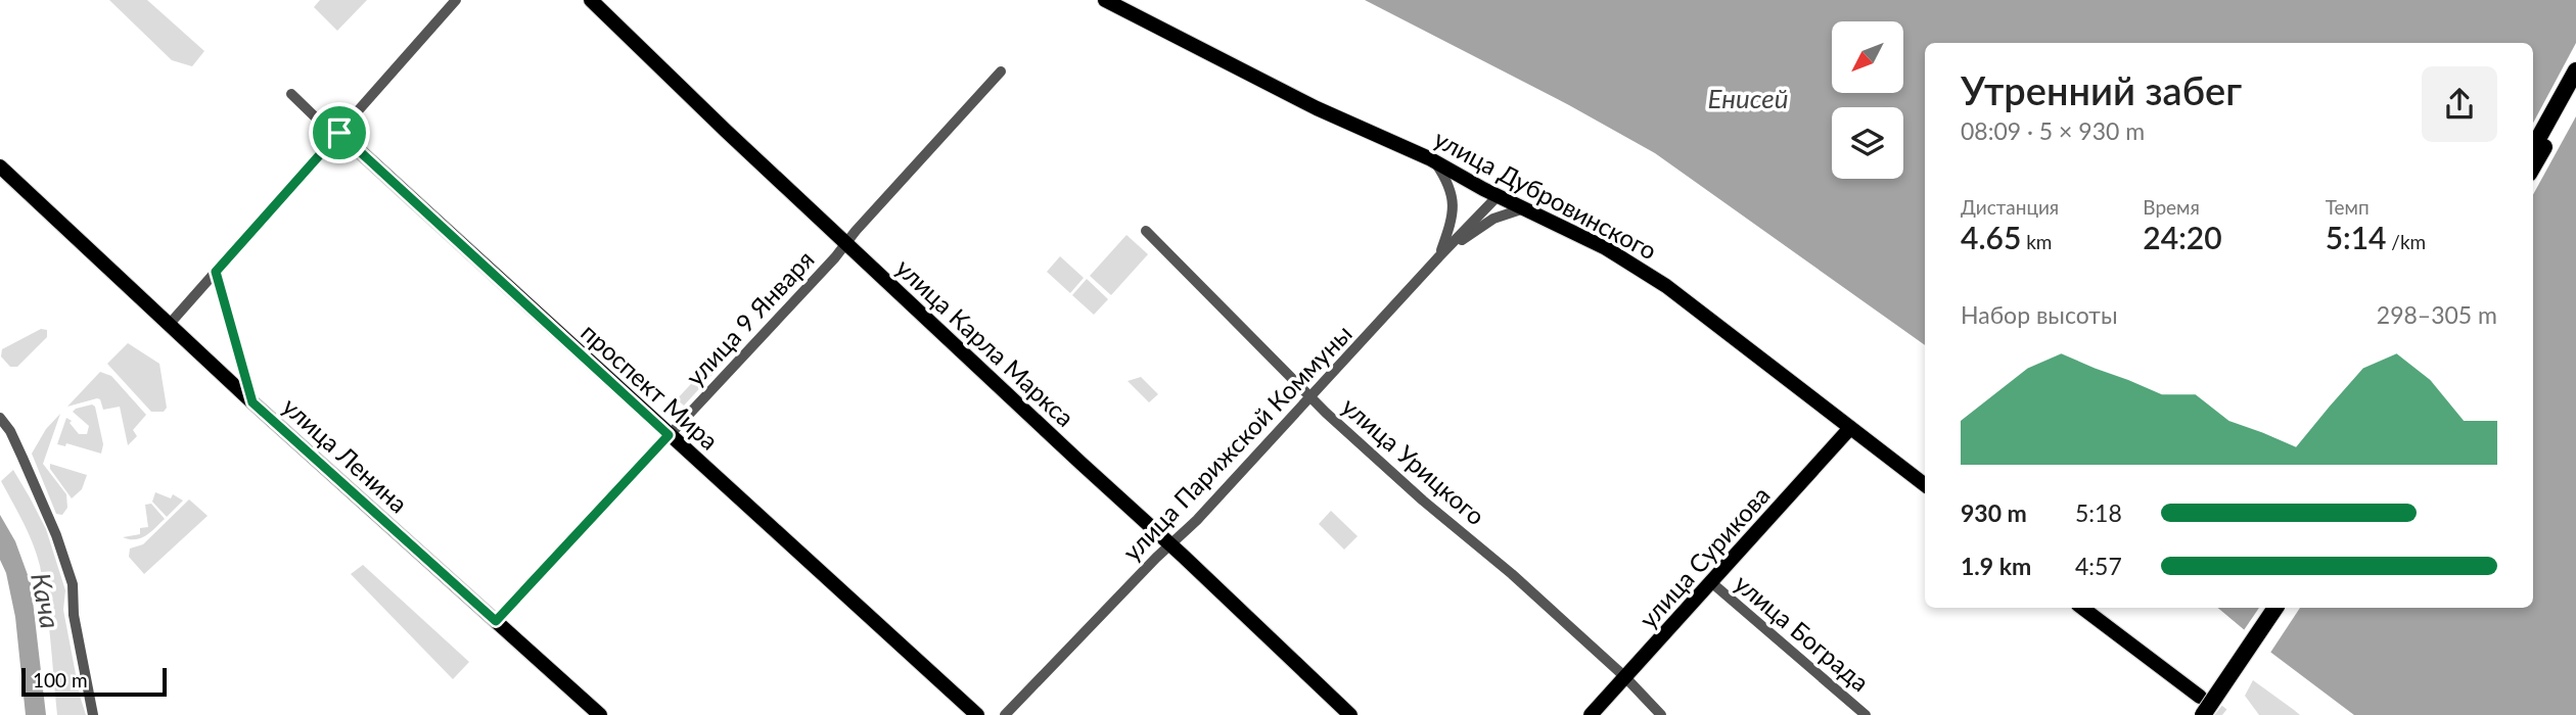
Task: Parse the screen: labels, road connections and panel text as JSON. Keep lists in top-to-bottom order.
{
  "streets": {
    "main road": [
      "улица Дубровинского",
      "улица Карла Маркса",
      "проспект Мира",
      "улица Ленина",
      "улица Сурикова"
    ],
    "street": [
      "улица 9 Января",
      "улица Парижской Коммуны",
      "улица Урицкого",
      "улица Бограда"
    ]
  },
  "crossings": [
    ["улица Дубровинского", "улица Парижской Коммуны"],
    ["улица Дубровинского", "улица Сурикова"],
    ["улица 9 Января", "улица Карла Маркса"],
    ["улица 9 Января", "проспект Мира"],
    ["улица 9 Января", "улица Ленина"],
    ["улица Карла Маркса", "улица Парижской Коммуны"],
    ["улица Парижской Коммуны", "улица Урицкого"],
    ["улица Урицкого", "улица Сурикова"],
    ["улица Сурикова", "улица Бограда"]
  ],
  "water": ["Енисей", "Кача"],
  "scale_bar": "100 m",
  "north": "bottom left",
  "page": {
    "heading": ["Утренний забег", "08:09 · 5 × 930 m"],
    "stats": [
      ["Дистанция", "4.65 km"],
      ["Время", "24:20"],
      ["Темп", "5:14 /km"]
    ],
    "chart": ["Набор высоты", "298–305 m"],
    "list": [
      {
        "name": "930 m",
        "note": "5:18"
      },
      {
        "name": "1.9 km",
        "note": "4:57"
      }
    ],
    "scale": "100 m"
  }
}
